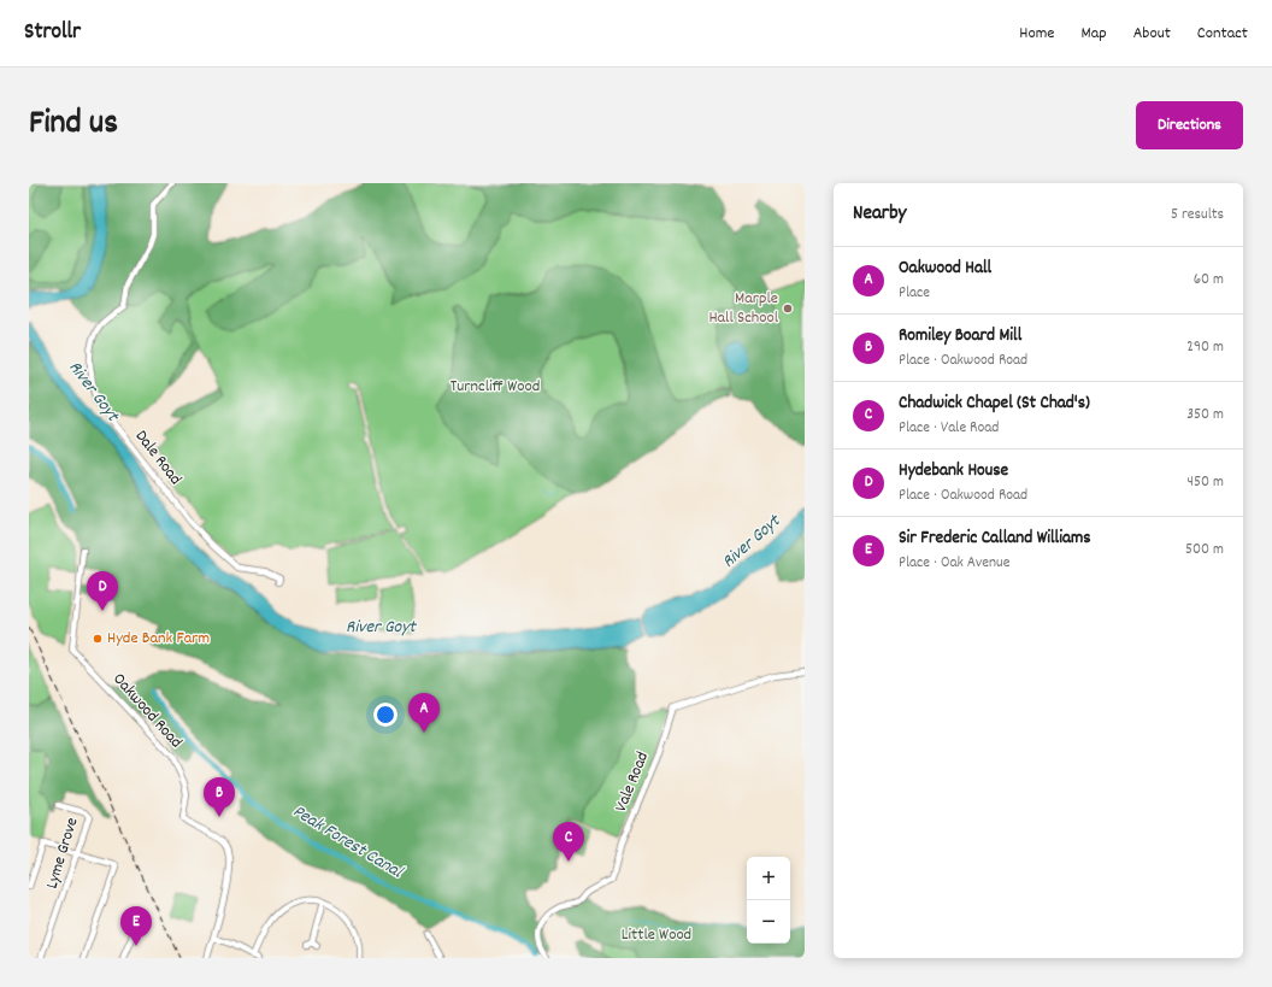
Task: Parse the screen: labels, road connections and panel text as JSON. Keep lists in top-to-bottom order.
{
  "streets": {
    "street": [
      "Dale Road",
      "Oakwood Road",
      "Vale Road",
      "Lyme Grove"
    ]
  },
  "water": ["River Goyt", "Peak Forest Canal"],
  "parks": ["Turncliff Wood", "Little Wood"],
  "places": ["Marple Hall School", "Hyde Bank Farm"],
  "page": {
    "header": "Strollr",
    "nav": [
      "Home",
      "Map",
      "About",
      "Contact"
    ],
    "title": "Find us",
    "buttons": "Directions",
    "heading": ["Nearby", "5 results"],
    "list": [
      {
        "mark": "A",
        "name": "Oakwood Hall",
        "note": "Place",
        "value": "60 m"
      },
      {
        "mark": "B",
        "name": "Romiley Board Mill",
        "note": "Place · Oakwood Road",
        "value": "290 m"
      },
      {
        "mark": "C",
        "name": "Chadwick Chapel (St Chad's)",
        "note": "Place · Vale Road",
        "value": "350 m"
      },
      {
        "mark": "D",
        "name": "Hydebank House",
        "note": "Place · Oakwood Road",
        "value": "450 m"
      },
      {
        "mark": "E",
        "name": "Sir Frederic Calland Williams",
        "note": "Place · Oak Avenue",
        "value": "500 m"
      }
    ],
    "pins": [
      "D",
      "A",
      "B",
      "C",
      "E"
    ],
    "map_buttons": ["+", "−"]
  }
}
